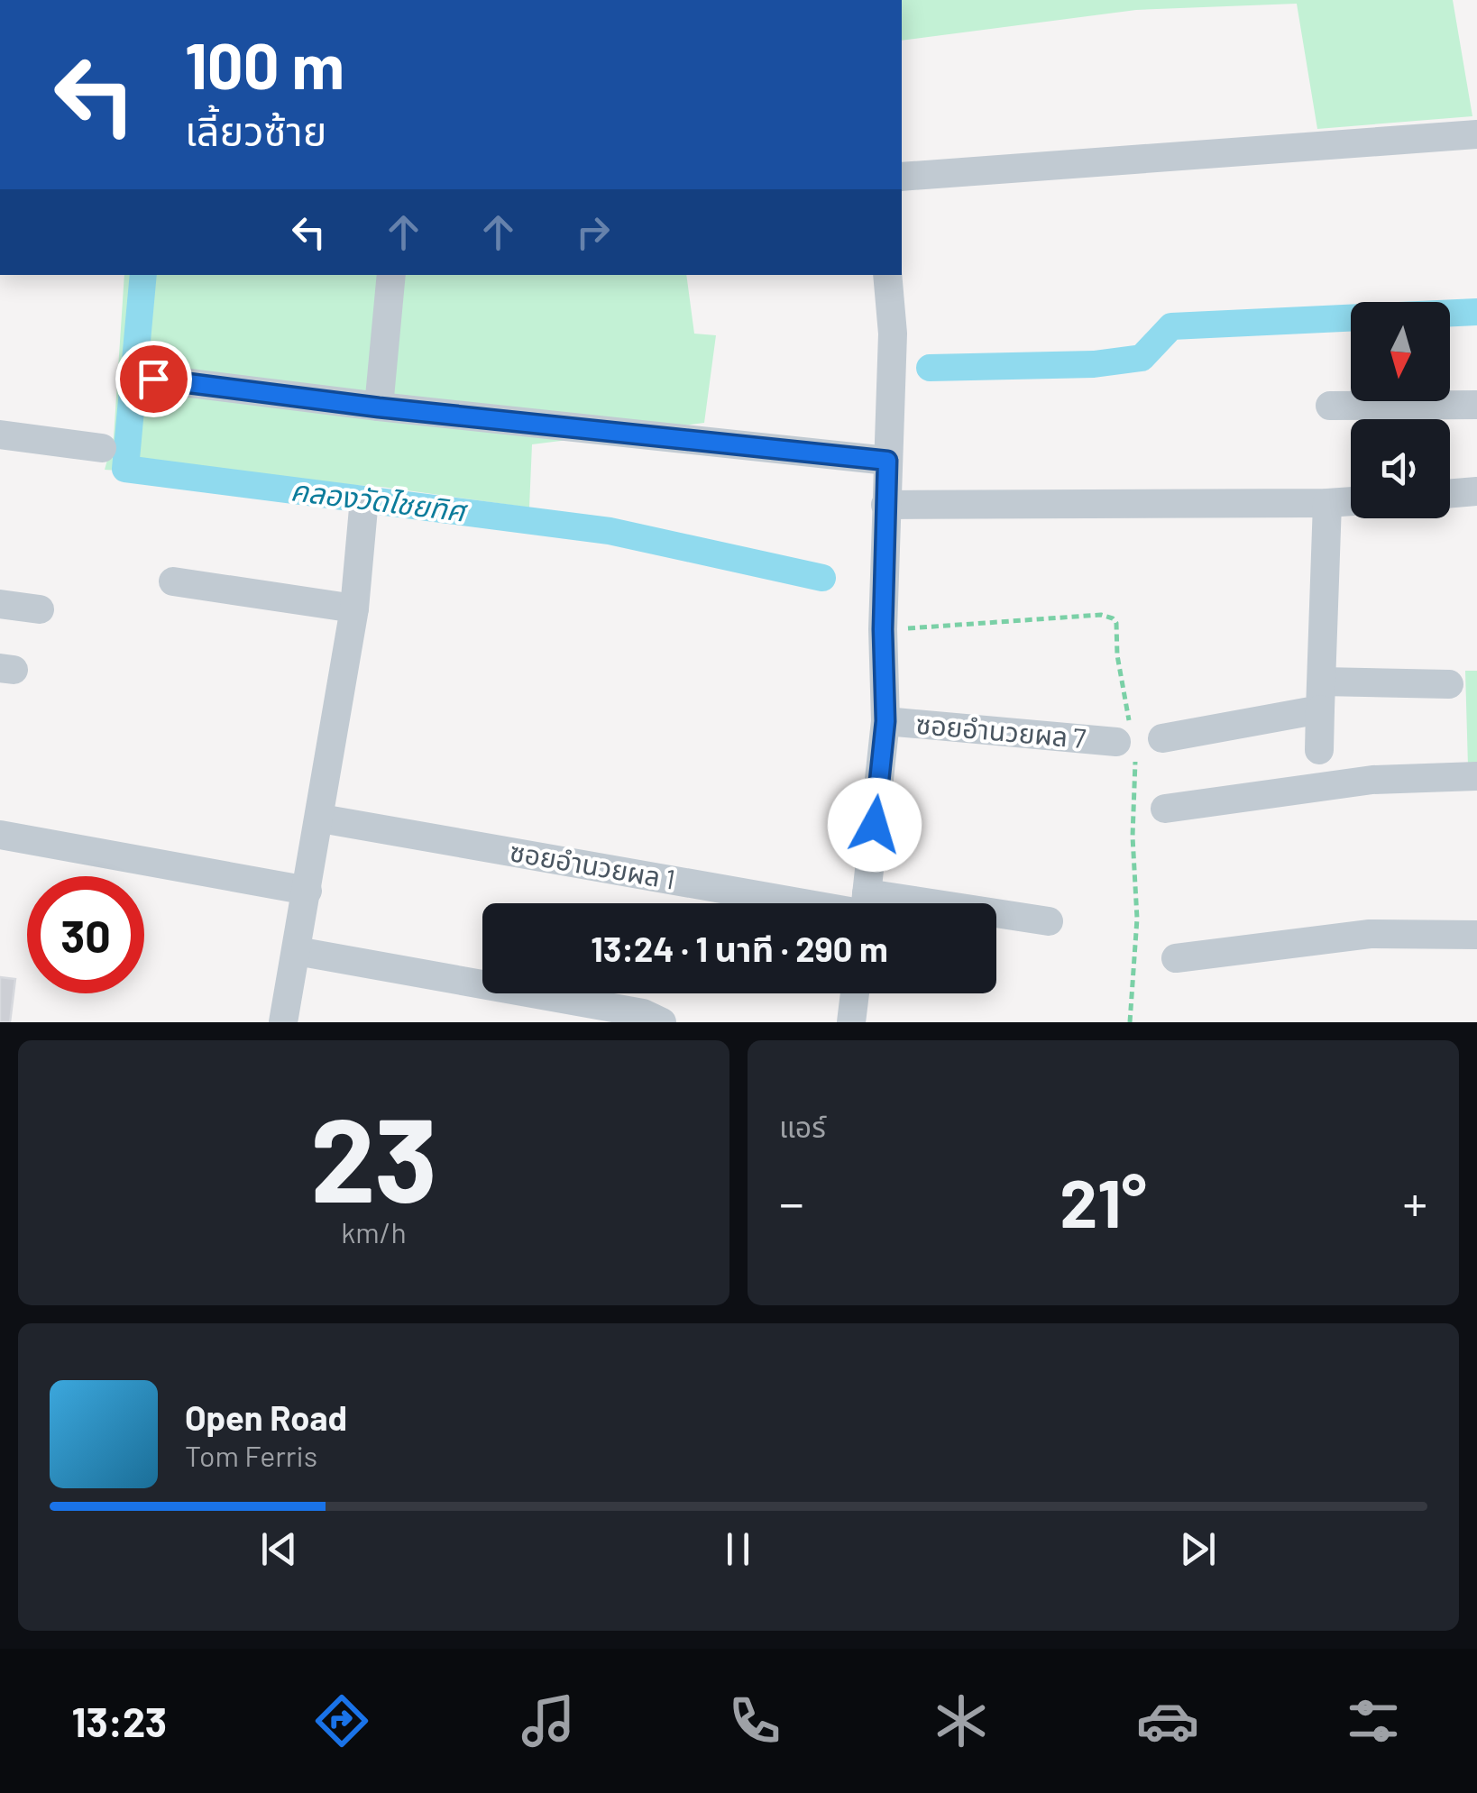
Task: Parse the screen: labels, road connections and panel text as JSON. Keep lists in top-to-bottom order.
{
  "streets": {
    "street": ["ซอยอำนวยผล 7", "ซอยอำนวยผล 1"]
  },
  "water": ["คลองวัดไชยทิศ"],
  "north": "bottom",
  "page": {
    "turn": ["100 m", "เลี้ยวซ้าย"],
    "limit": "30",
    "trip": "13:24 · 1 นาที · 290 m",
    "tile": [
      ["23", "km/h"],
      "แอร์"
    ],
    "heat": ["−", "21°", "+"],
    "song": ["Open Road", "Tom Ferris"],
    "tabs": "13:23"
  }
}
